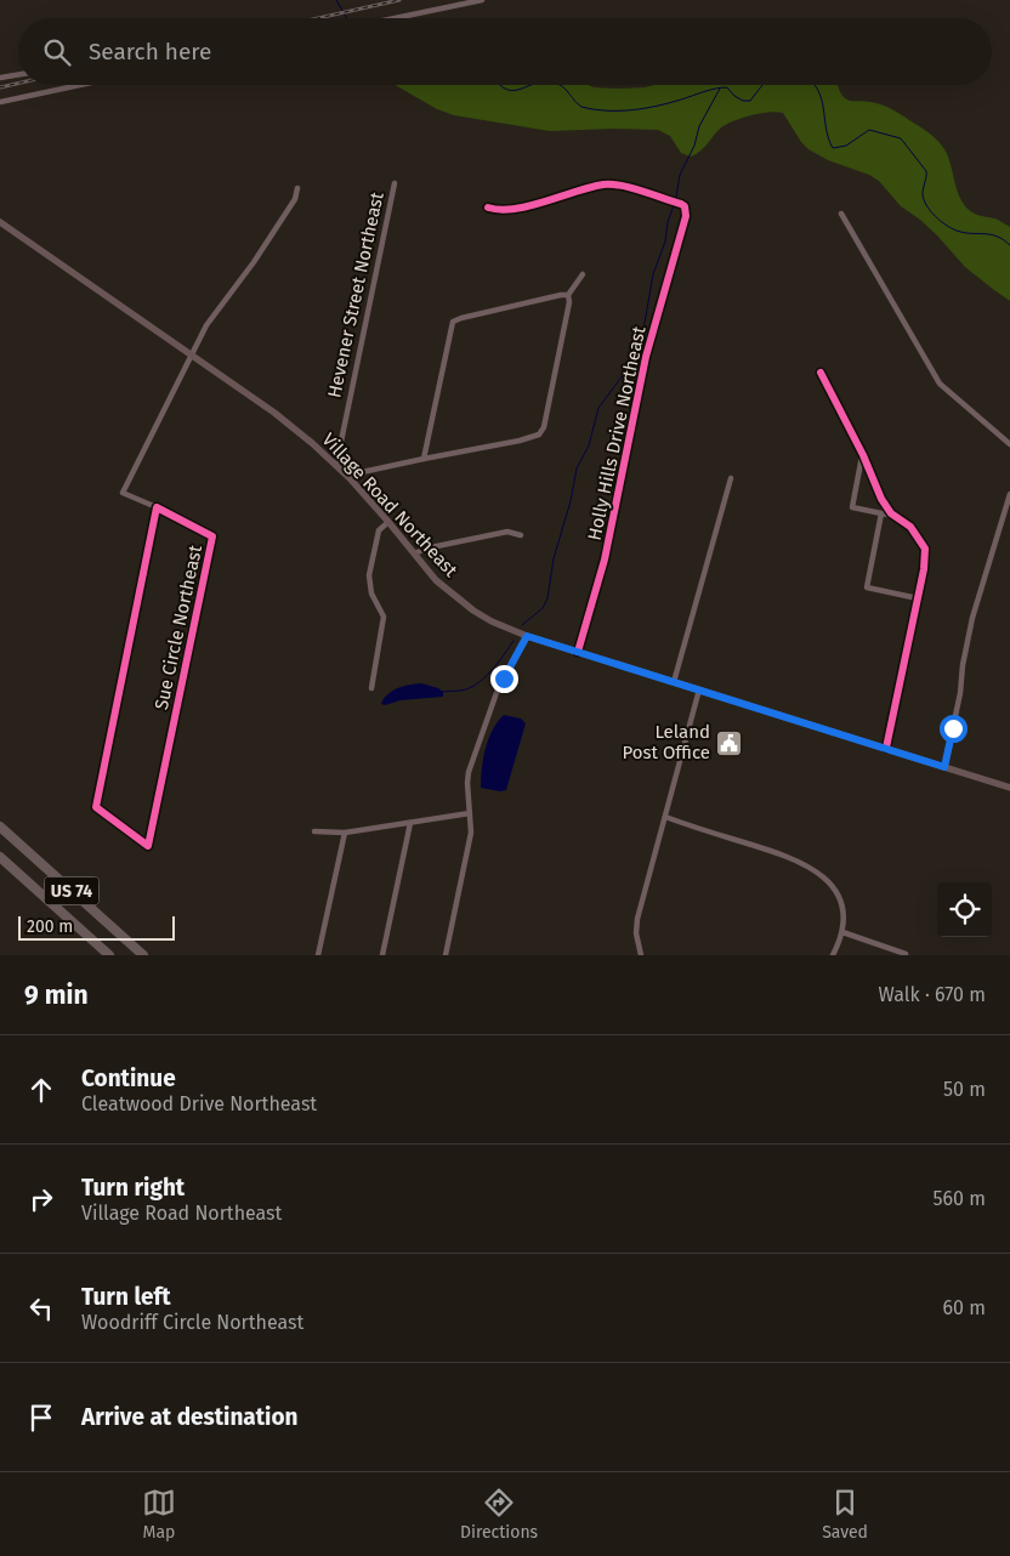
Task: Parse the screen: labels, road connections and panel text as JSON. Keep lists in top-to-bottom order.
{
  "streets": {
    "highway": ["US 74"],
    "main road": ["Village Road Northeast"],
    "street": ["Hevener Street Northeast", "Holly Hills Drive Northeast", "Sue Circle Northeast"]
  },
  "crossings": [
    ["Hevener Street Northeast", "Village Road Northeast"],
    ["Holly Hills Drive Northeast", "Village Road Northeast"],
    ["Village Road Northeast", "Sue Circle Northeast"]
  ],
  "places": {
    "public building": ["Leland Post Office"]
  },
  "scale_bar": "200 m",
  "page": {
    "search": "Search here",
    "scale": "200 m",
    "heading": ["9 min", "Walk · 670 m"],
    "list": [
      ["Continue", "Cleatwood Drive Northeast", "50 m"],
      ["Turn right", "Village Road Northeast", "560 m"],
      ["Turn left", "Woodriff Circle Northeast", "60 m"],
      "Arrive at destination"
    ],
    "nav": ["Map", "Directions", "Saved"]
  }
}
